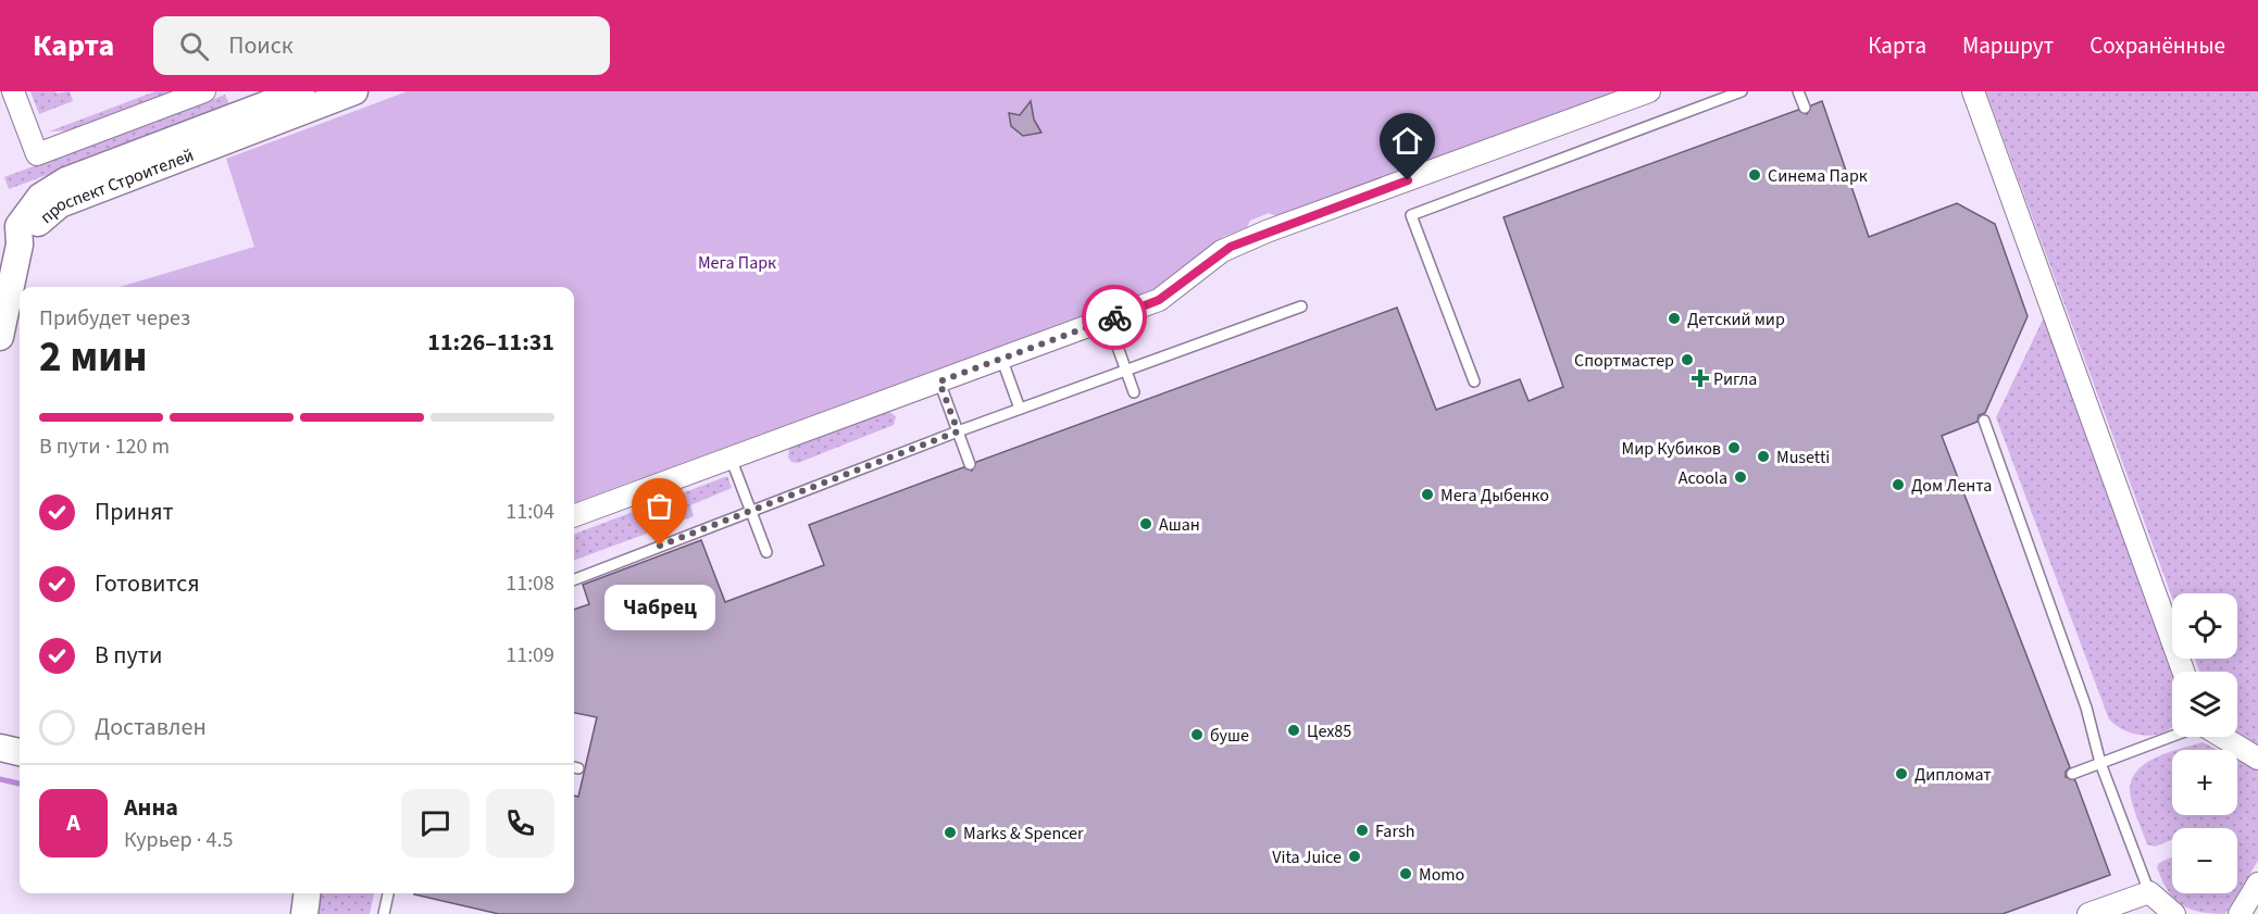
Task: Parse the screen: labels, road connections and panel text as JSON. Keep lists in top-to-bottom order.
{
  "streets": {
    "street": ["проспект Строителей"]
  },
  "parks": ["Мега Парк"],
  "places": {
    "other": [
      "Синема Парк",
      "Детский мир",
      "Спортмастер",
      "Мир Кубиков",
      "Musetti",
      "Acoola",
      "Дом Лента",
      "Мега Дыбенко",
      "Ашан",
      "Чабрец",
      "Цех85",
      "буше",
      "Дипломат",
      "Farsh",
      "Marks & Spencer",
      "Vita Juice",
      "Momo"
    ],
    "health": ["Ригла"]
  },
  "page": {
    "header": "Карта",
    "search": "Поиск",
    "nav": ["Карта", "Маршрут", "Сохранённые"],
    "heading": ["2 мин", "Прибудет через", "11:26–11:31"],
    "panel": ["Анна", "Курьер · 4.5"],
    "bar": "В пути · 120 m",
    "list": [
      ["Принят", "11:04"],
      ["Готовится", "11:08"],
      ["В пути", "11:09"],
      "Доставлен"
    ],
    "bubble": "Чабрец",
    "map_buttons": ["+", "−"],
    "round": "А"
  }
}
